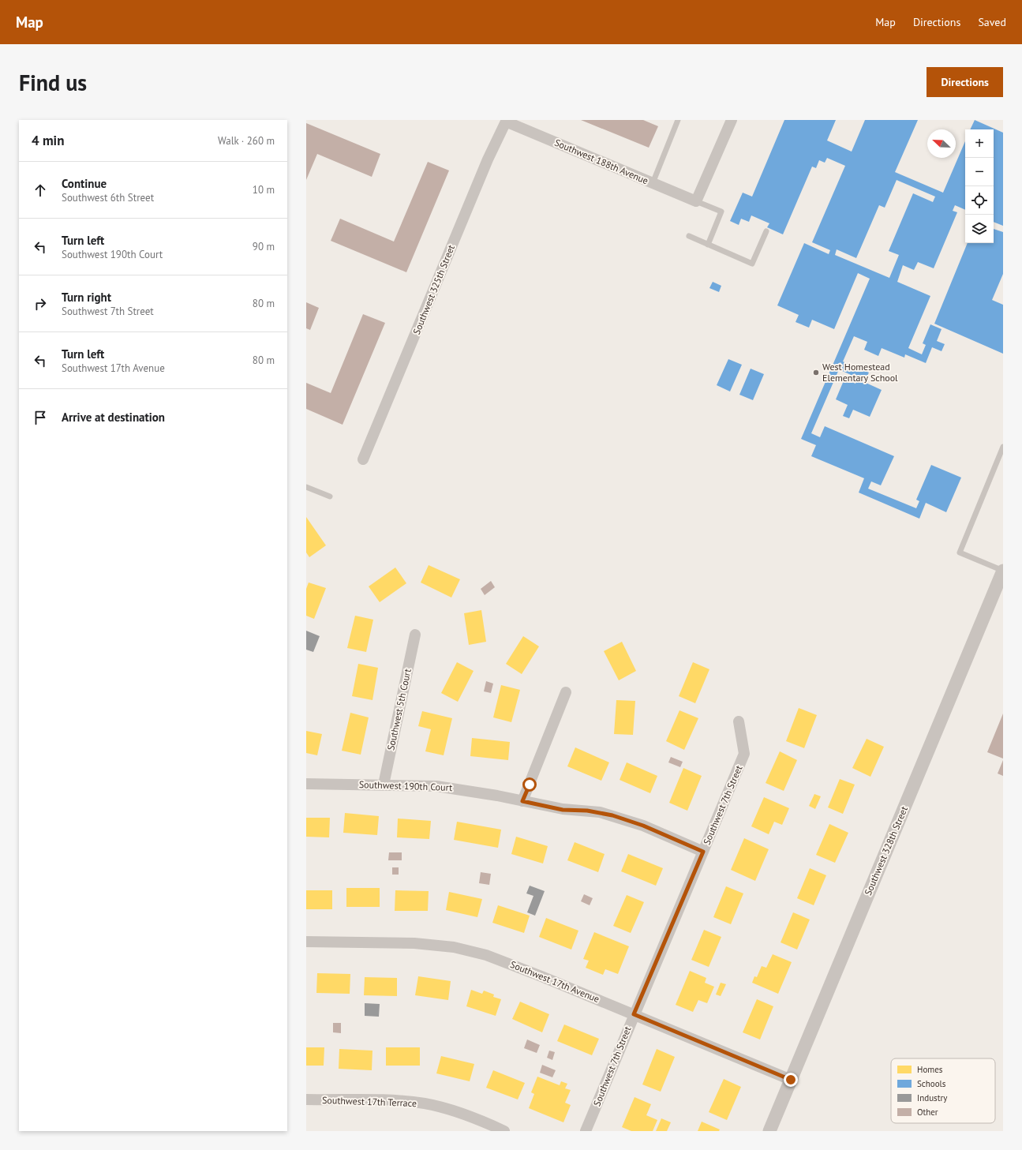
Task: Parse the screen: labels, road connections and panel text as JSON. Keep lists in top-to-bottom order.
{
  "streets": {
    "street": [
      "Southwest 188th Avenue",
      "Southwest 325th Street",
      "Southwest 5th Court",
      "Southwest 190th Court",
      "Southwest 7th Street",
      "Southwest 328th Street",
      "Southwest 17th Avenue",
      "Southwest 17th Terrace"
    ]
  },
  "crossings": [
    ["Southwest 188th Avenue", "Southwest 325th Street"],
    ["Southwest 5th Court", "Southwest 190th Court"],
    ["Southwest 190th Court", "Southwest 7th Street"],
    ["Southwest 7th Street", "Southwest 17th Avenue"],
    ["Southwest 328th Street", "Southwest 17th Avenue"]
  ],
  "places": ["West Homestead Elementary School"],
  "legend": [
    "Homes",
    "Schools",
    "Industry",
    "Other"
  ],
  "north": "top left",
  "page": {
    "header": "Map",
    "nav": ["Map", "Directions", "Saved"],
    "buttons": "Directions",
    "title": "Find us",
    "heading": ["4 min", "Walk · 260 m"],
    "map_buttons": ["+", "−"],
    "list": [
      ["Continue", "Southwest 6th Street", "10 m"],
      ["Turn left", "Southwest 190th Court", "90 m"],
      ["Turn right", "Southwest 7th Street", "80 m"],
      ["Turn left", "Southwest 17th Avenue", "80 m"],
      "Arrive at destination"
    ]
  }
}
